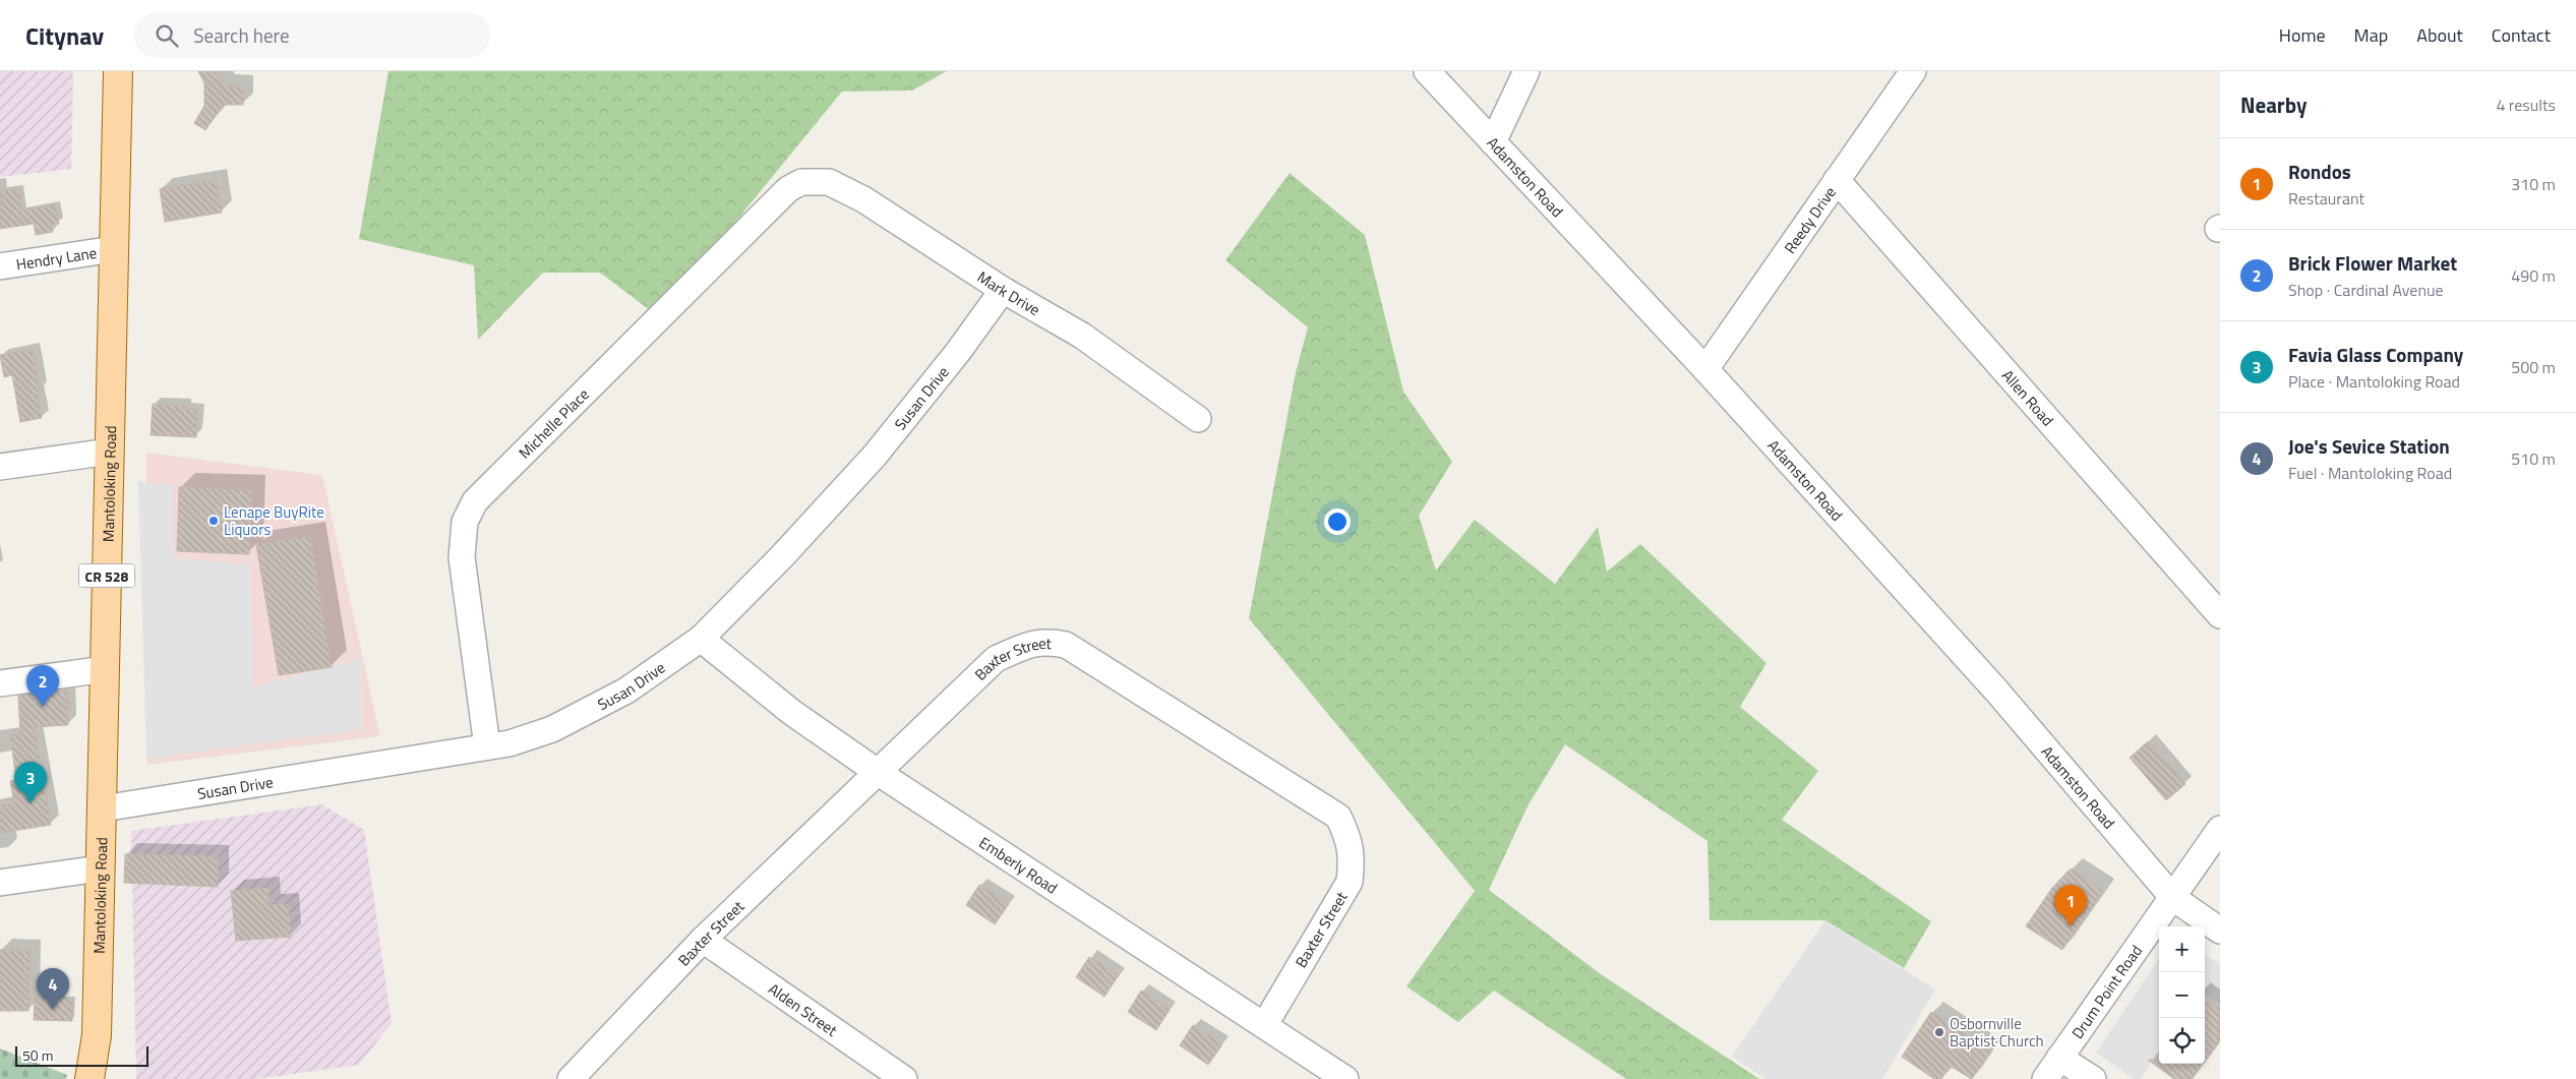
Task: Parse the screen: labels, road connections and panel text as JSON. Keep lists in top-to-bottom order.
{
  "streets": {
    "main road": ["Mantoloking Road", "CR 528"],
    "street": [
      "Adamston Road",
      "Reedy Drive",
      "Hendry Lane",
      "Mark Drive",
      "Susan Drive",
      "Allen Road",
      "Michelle Place",
      "Baxter Street",
      "Emberly Road",
      "Drum Point Road",
      "Alden Street"
    ]
  },
  "crossings": [
    ["Adamston Road", "Reedy Drive"],
    ["Adamston Road", "Drum Point Road"],
    ["Reedy Drive", "Allen Road"],
    ["Hendry Lane", "Mantoloking Road"],
    ["Mark Drive", "Susan Drive"],
    ["Mark Drive", "Michelle Place"],
    ["Susan Drive", "Michelle Place"],
    ["Susan Drive", "Mantoloking Road"],
    ["Susan Drive", "Emberly Road"],
    ["Baxter Street", "Emberly Road"],
    ["Baxter Street", "Alden Street"]
  ],
  "places": ["Lenape BuyRite Liquors", "Osbornville Baptist Church"],
  "scale_bar": "50 m",
  "page": {
    "header": "Citynav",
    "search": "Search here",
    "nav": [
      "Home",
      "Map",
      "About",
      "Contact"
    ],
    "heading": ["Nearby", "4 results"],
    "list": [
      {
        "mark": "1",
        "name": "Rondos",
        "note": "Restaurant",
        "value": "310 m"
      },
      {
        "mark": "2",
        "name": "Brick Flower Market",
        "note": "Shop · Cardinal Avenue",
        "value": "490 m"
      },
      {
        "mark": "3",
        "name": "Favia Glass Company",
        "note": "Place · Mantoloking Road",
        "value": "500 m"
      },
      {
        "mark": "4",
        "name": "Joe's Sevice Station",
        "note": "Fuel · Mantoloking Road",
        "value": "510 m"
      }
    ],
    "pins": [
      "2",
      "3",
      "1",
      "4"
    ],
    "map_buttons": ["+", "−"],
    "scale": "50 m"
  }
}
